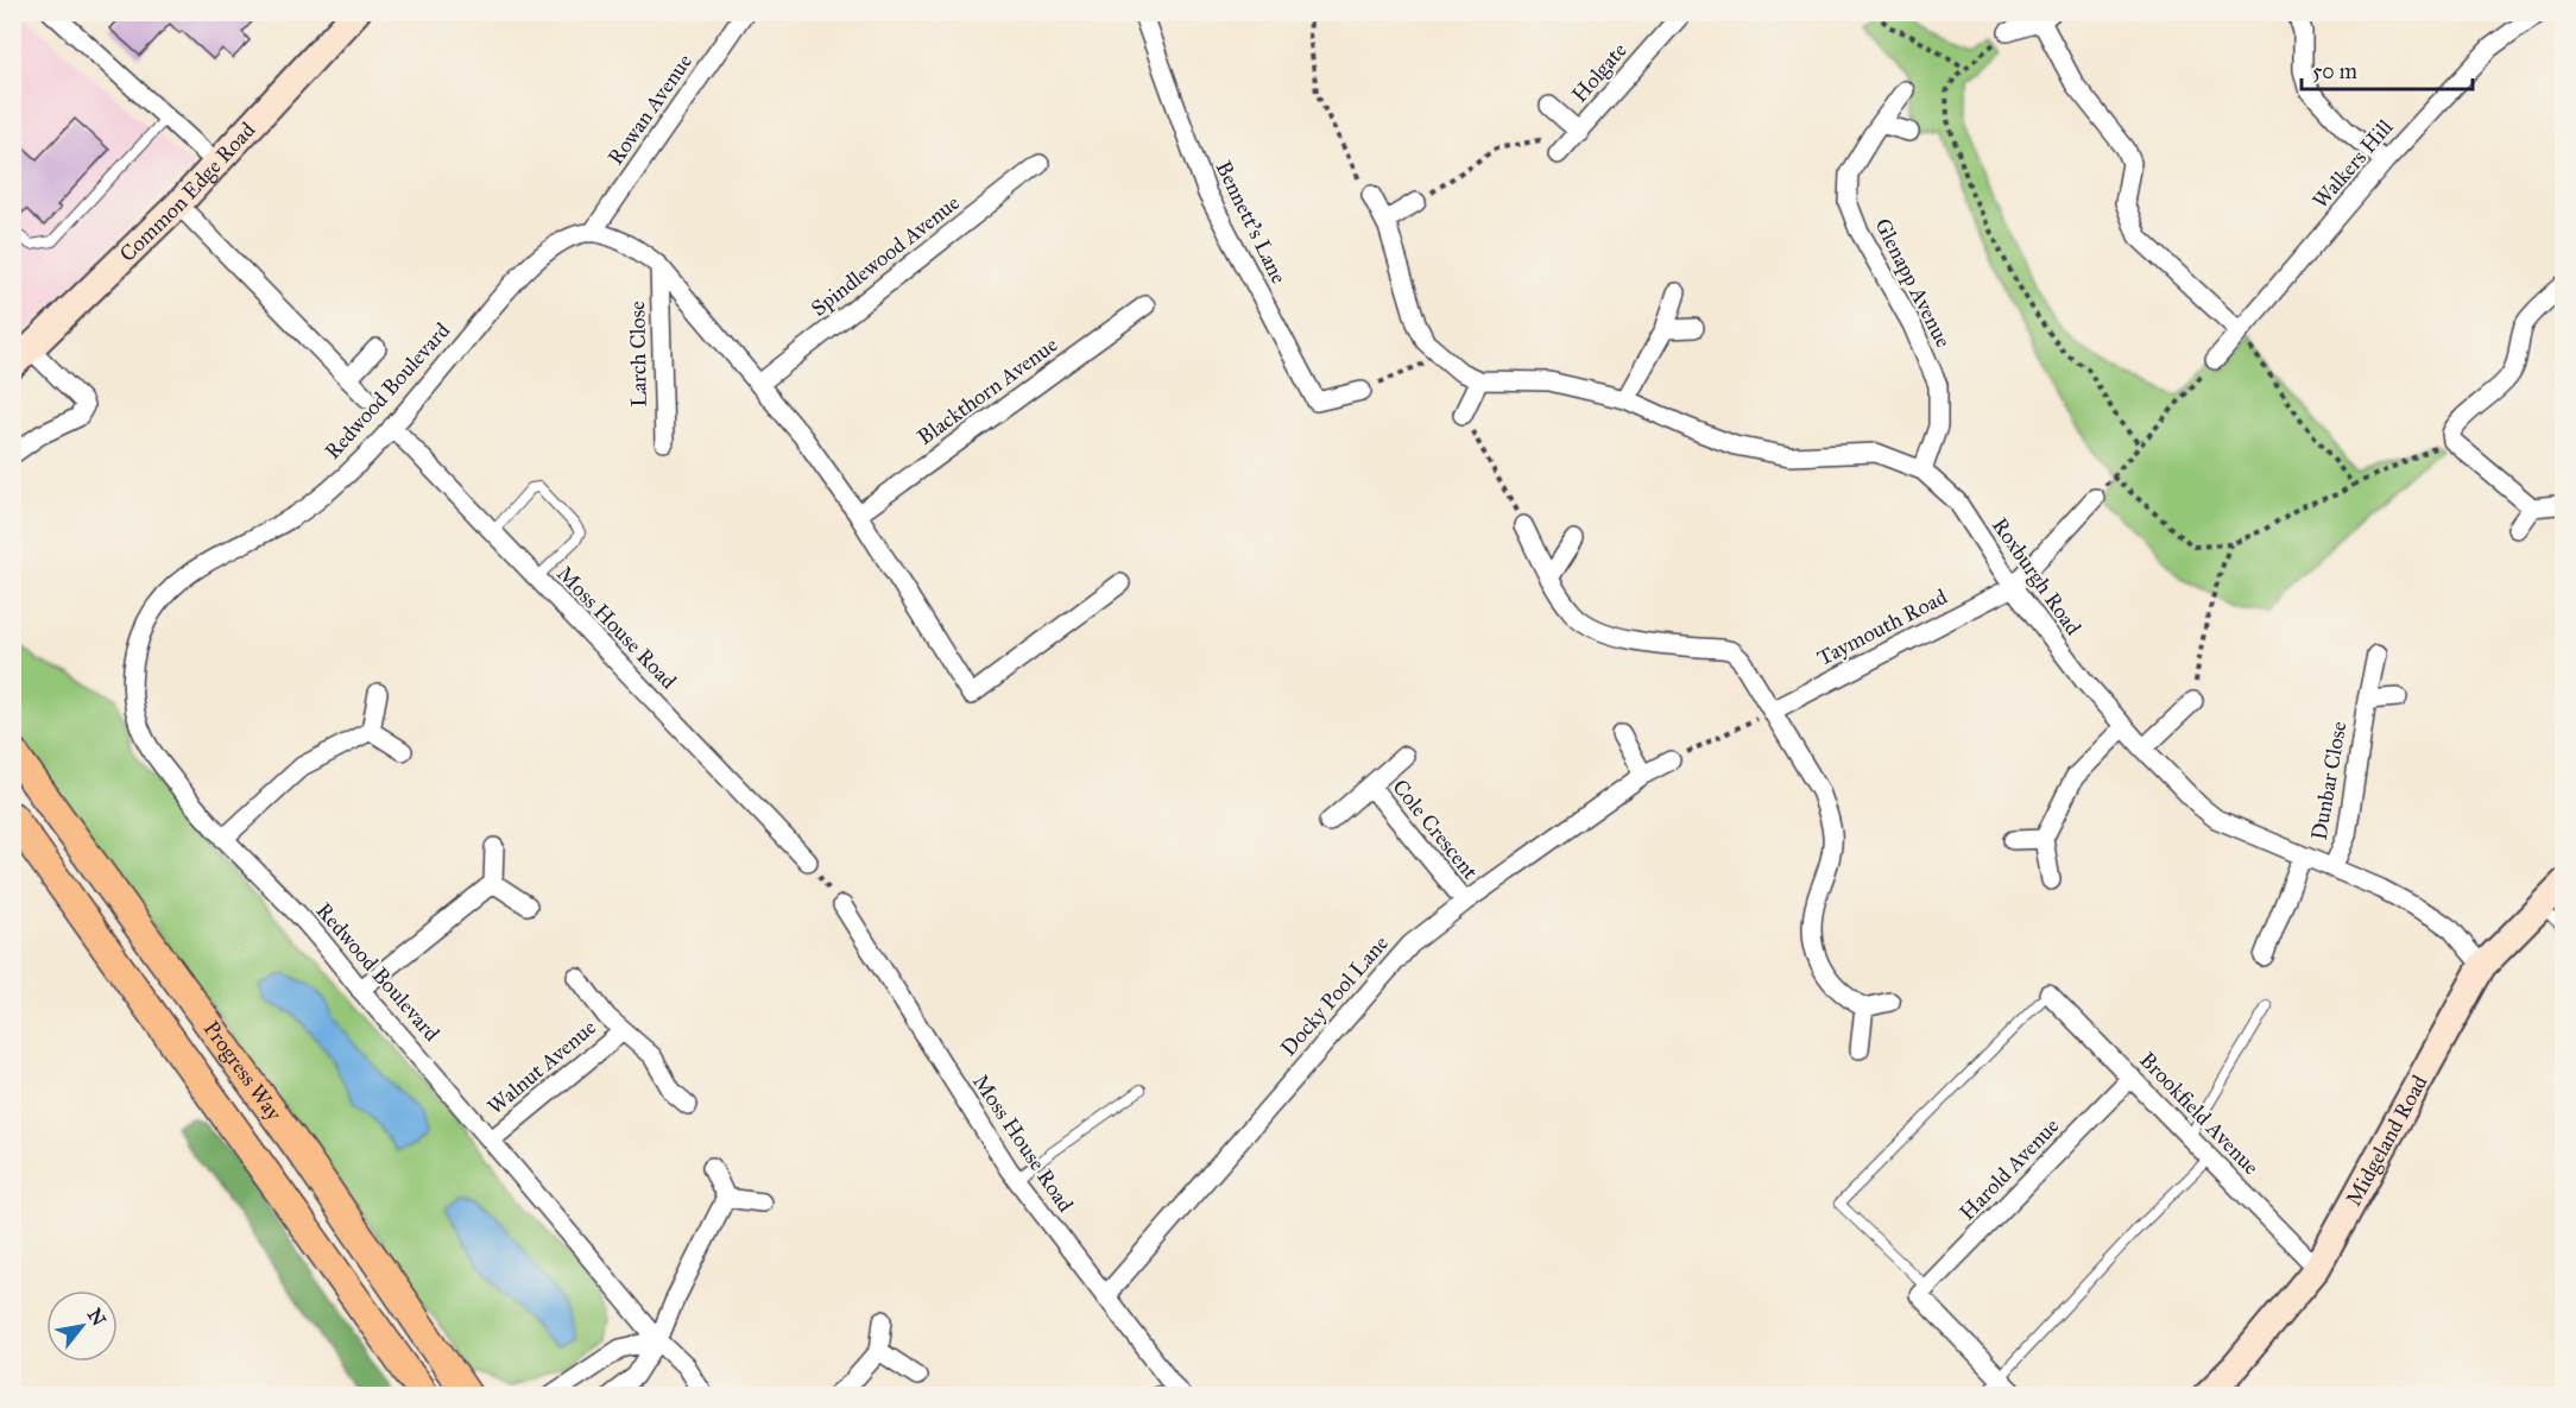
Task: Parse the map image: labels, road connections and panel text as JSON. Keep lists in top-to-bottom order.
{
  "streets": {
    "main road": ["Progress Way"],
    "street": [
      "Holgate",
      "Rowan Avenue",
      "Walkers Hill",
      "Common Edge Road",
      "Bennett's Lane",
      "Spindlewood Avenue",
      "Glenapp Avenue",
      "Larch Close",
      "Redwood Boulevard",
      "Blackthorn Avenue",
      "Roxburgh Road",
      "Moss House Road",
      "Taymouth Road",
      "Dunbar Close",
      "Cole Crescent",
      "Docky Pool Lane",
      "Walnut Avenue",
      "Brookfield Avenue",
      "Midgeland Road",
      "Harold Avenue"
    ]
  },
  "crossings": [
    ["Rowan Avenue", "Redwood Boulevard"],
    ["Glenapp Avenue", "Roxburgh Road"],
    ["Redwood Boulevard", "Moss House Road"],
    ["Redwood Boulevard", "Walnut Avenue"],
    ["Roxburgh Road", "Taymouth Road"],
    ["Roxburgh Road", "Dunbar Close"],
    ["Roxburgh Road", "Midgeland Road"],
    ["Moss House Road", "Docky Pool Lane"],
    ["Cole Crescent", "Docky Pool Lane"],
    ["Brookfield Avenue", "Midgeland Road"],
    ["Brookfield Avenue", "Harold Avenue"]
  ],
  "scale_bar": "50 m",
  "north": "top right"
}
